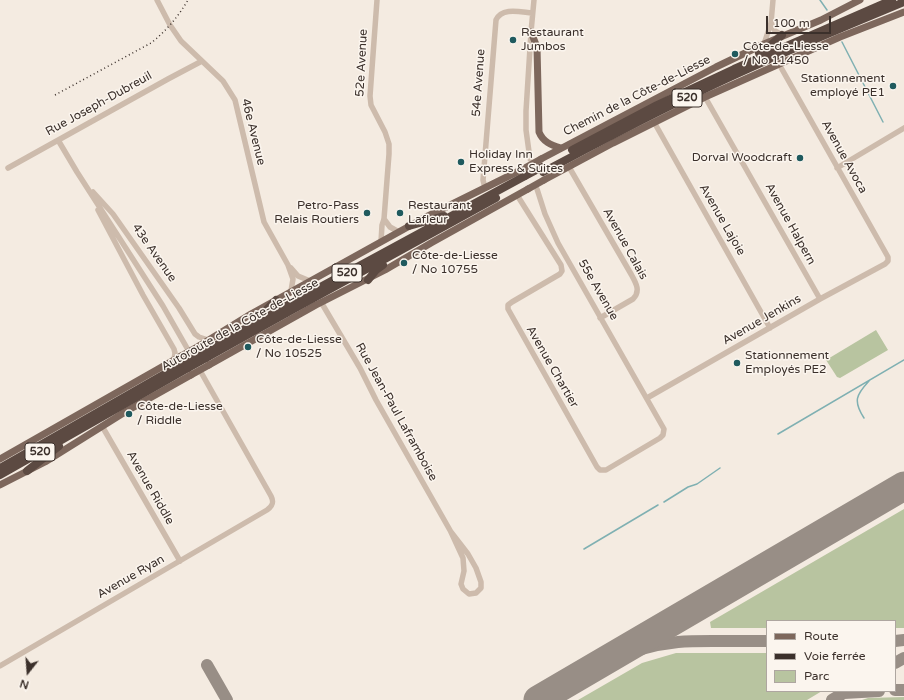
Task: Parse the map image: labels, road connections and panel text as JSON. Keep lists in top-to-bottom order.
{
  "streets": {
    "highway": ["520", "Autoroute de la Côte-de-Liesse"],
    "main road": ["Chemin de la Côte-de-Liesse"],
    "street": [
      "52e Avenue",
      "54e Avenue",
      "Rue Joseph-Dubreuil",
      "46e Avenue",
      "Avenue Avoca",
      "Avenue Lajoie",
      "Avenue Halpern",
      "Avenue Calais",
      "43e Avenue",
      "55e Avenue",
      "Avenue Jenkins",
      "Avenue Chartier",
      "Rue Jean-Paul Laframboise",
      "Avenue Riddle",
      "Avenue Ryan"
    ]
  },
  "crossings": [
    ["52e Avenue", "Chemin de la Côte-de-Liesse"],
    ["54e Avenue", "Chemin de la Côte-de-Liesse"],
    ["Chemin de la Côte-de-Liesse", "46e Avenue"],
    ["Chemin de la Côte-de-Liesse", "Avenue Avoca"],
    ["Chemin de la Côte-de-Liesse", "Avenue Lajoie"],
    ["Chemin de la Côte-de-Liesse", "Avenue Halpern"],
    ["Chemin de la Côte-de-Liesse", "Avenue Calais"],
    ["Chemin de la Côte-de-Liesse", "43e Avenue"],
    ["Chemin de la Côte-de-Liesse", "Autoroute de la Côte-de-Liesse"],
    ["Chemin de la Côte-de-Liesse", "Avenue Chartier"],
    ["Chemin de la Côte-de-Liesse", "Rue Jean-Paul Laframboise"],
    ["Chemin de la Côte-de-Liesse", "Avenue Riddle"],
    ["Rue Joseph-Dubreuil", "46e Avenue"],
    ["Rue Joseph-Dubreuil", "43e Avenue"],
    ["Avenue Avoca", "Avenue Jenkins"],
    ["Avenue Lajoie", "Avenue Jenkins"],
    ["Avenue Halpern", "Avenue Jenkins"],
    ["Avenue Calais", "55e Avenue"],
    ["55e Avenue", "Avenue Jenkins"],
    ["55e Avenue", "Avenue Chartier"],
    ["Avenue Jenkins", "Avenue Chartier"],
    ["Avenue Riddle", "Avenue Ryan"]
  ],
  "places": [
    "Restaurant Jumbos",
    "Côte-de-Liesse / No 11450",
    "Stationnement employé PE1",
    "Dorval Woodcraft",
    "Holiday Inn Express & Suites",
    "Petro-Pass Relais Routiers",
    "Restaurant Lafleur",
    "Côte-de-Liesse / No 10755",
    "Côte-de-Liesse / No 10525",
    "Stationnement Employés PE2",
    "Côte-de-Liesse / Riddle"
  ],
  "legend": ["Route", "Voie ferrée", "Parc"],
  "scale_bar": "100 m",
  "north": "bottom"
}
